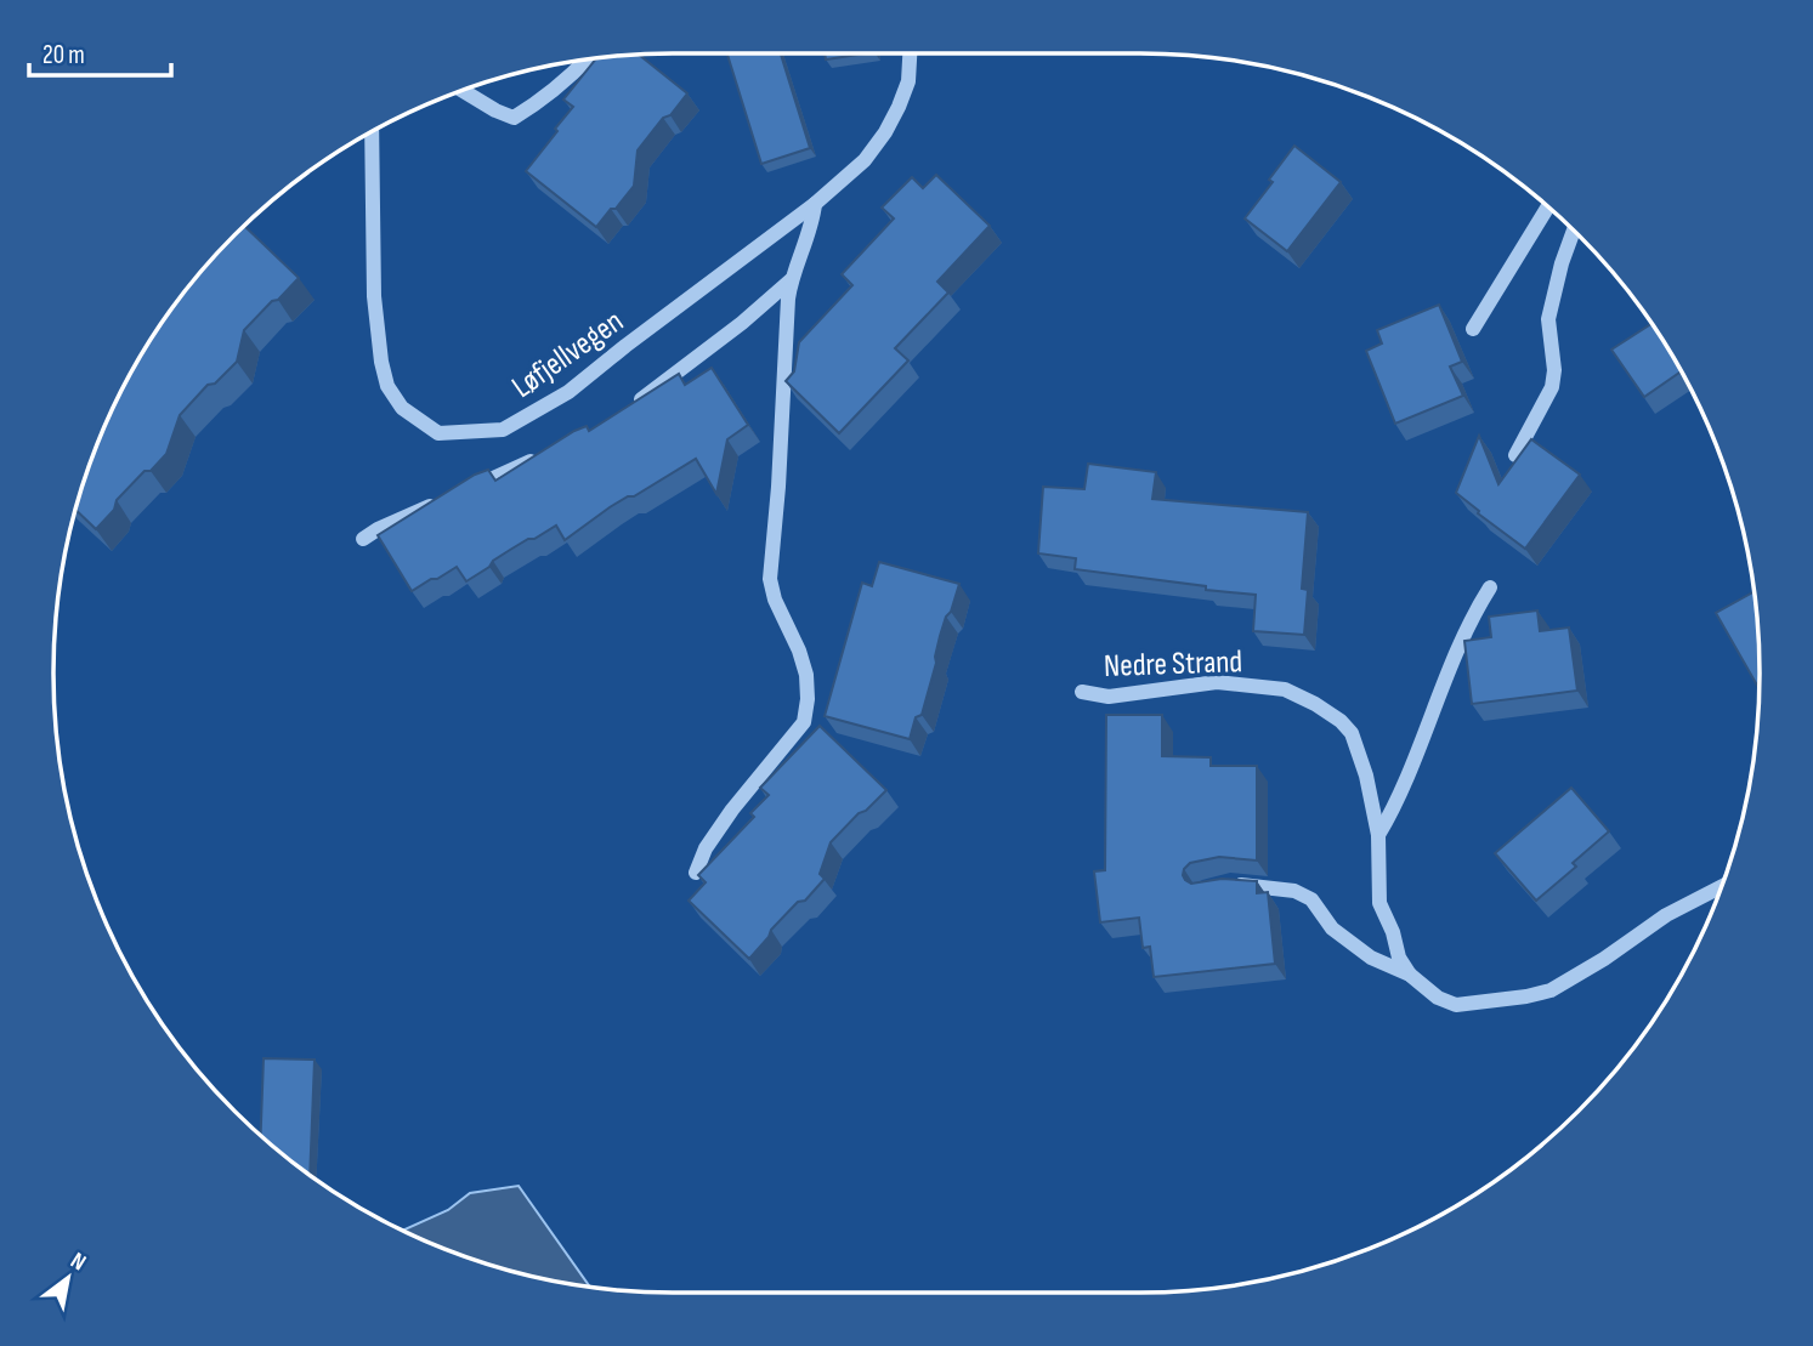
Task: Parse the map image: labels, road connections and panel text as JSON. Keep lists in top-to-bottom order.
{
  "streets": {
    "street": ["Løfjellvegen", "Nedre Strand"]
  },
  "scale_bar": "20 m",
  "north": "top right"
}
